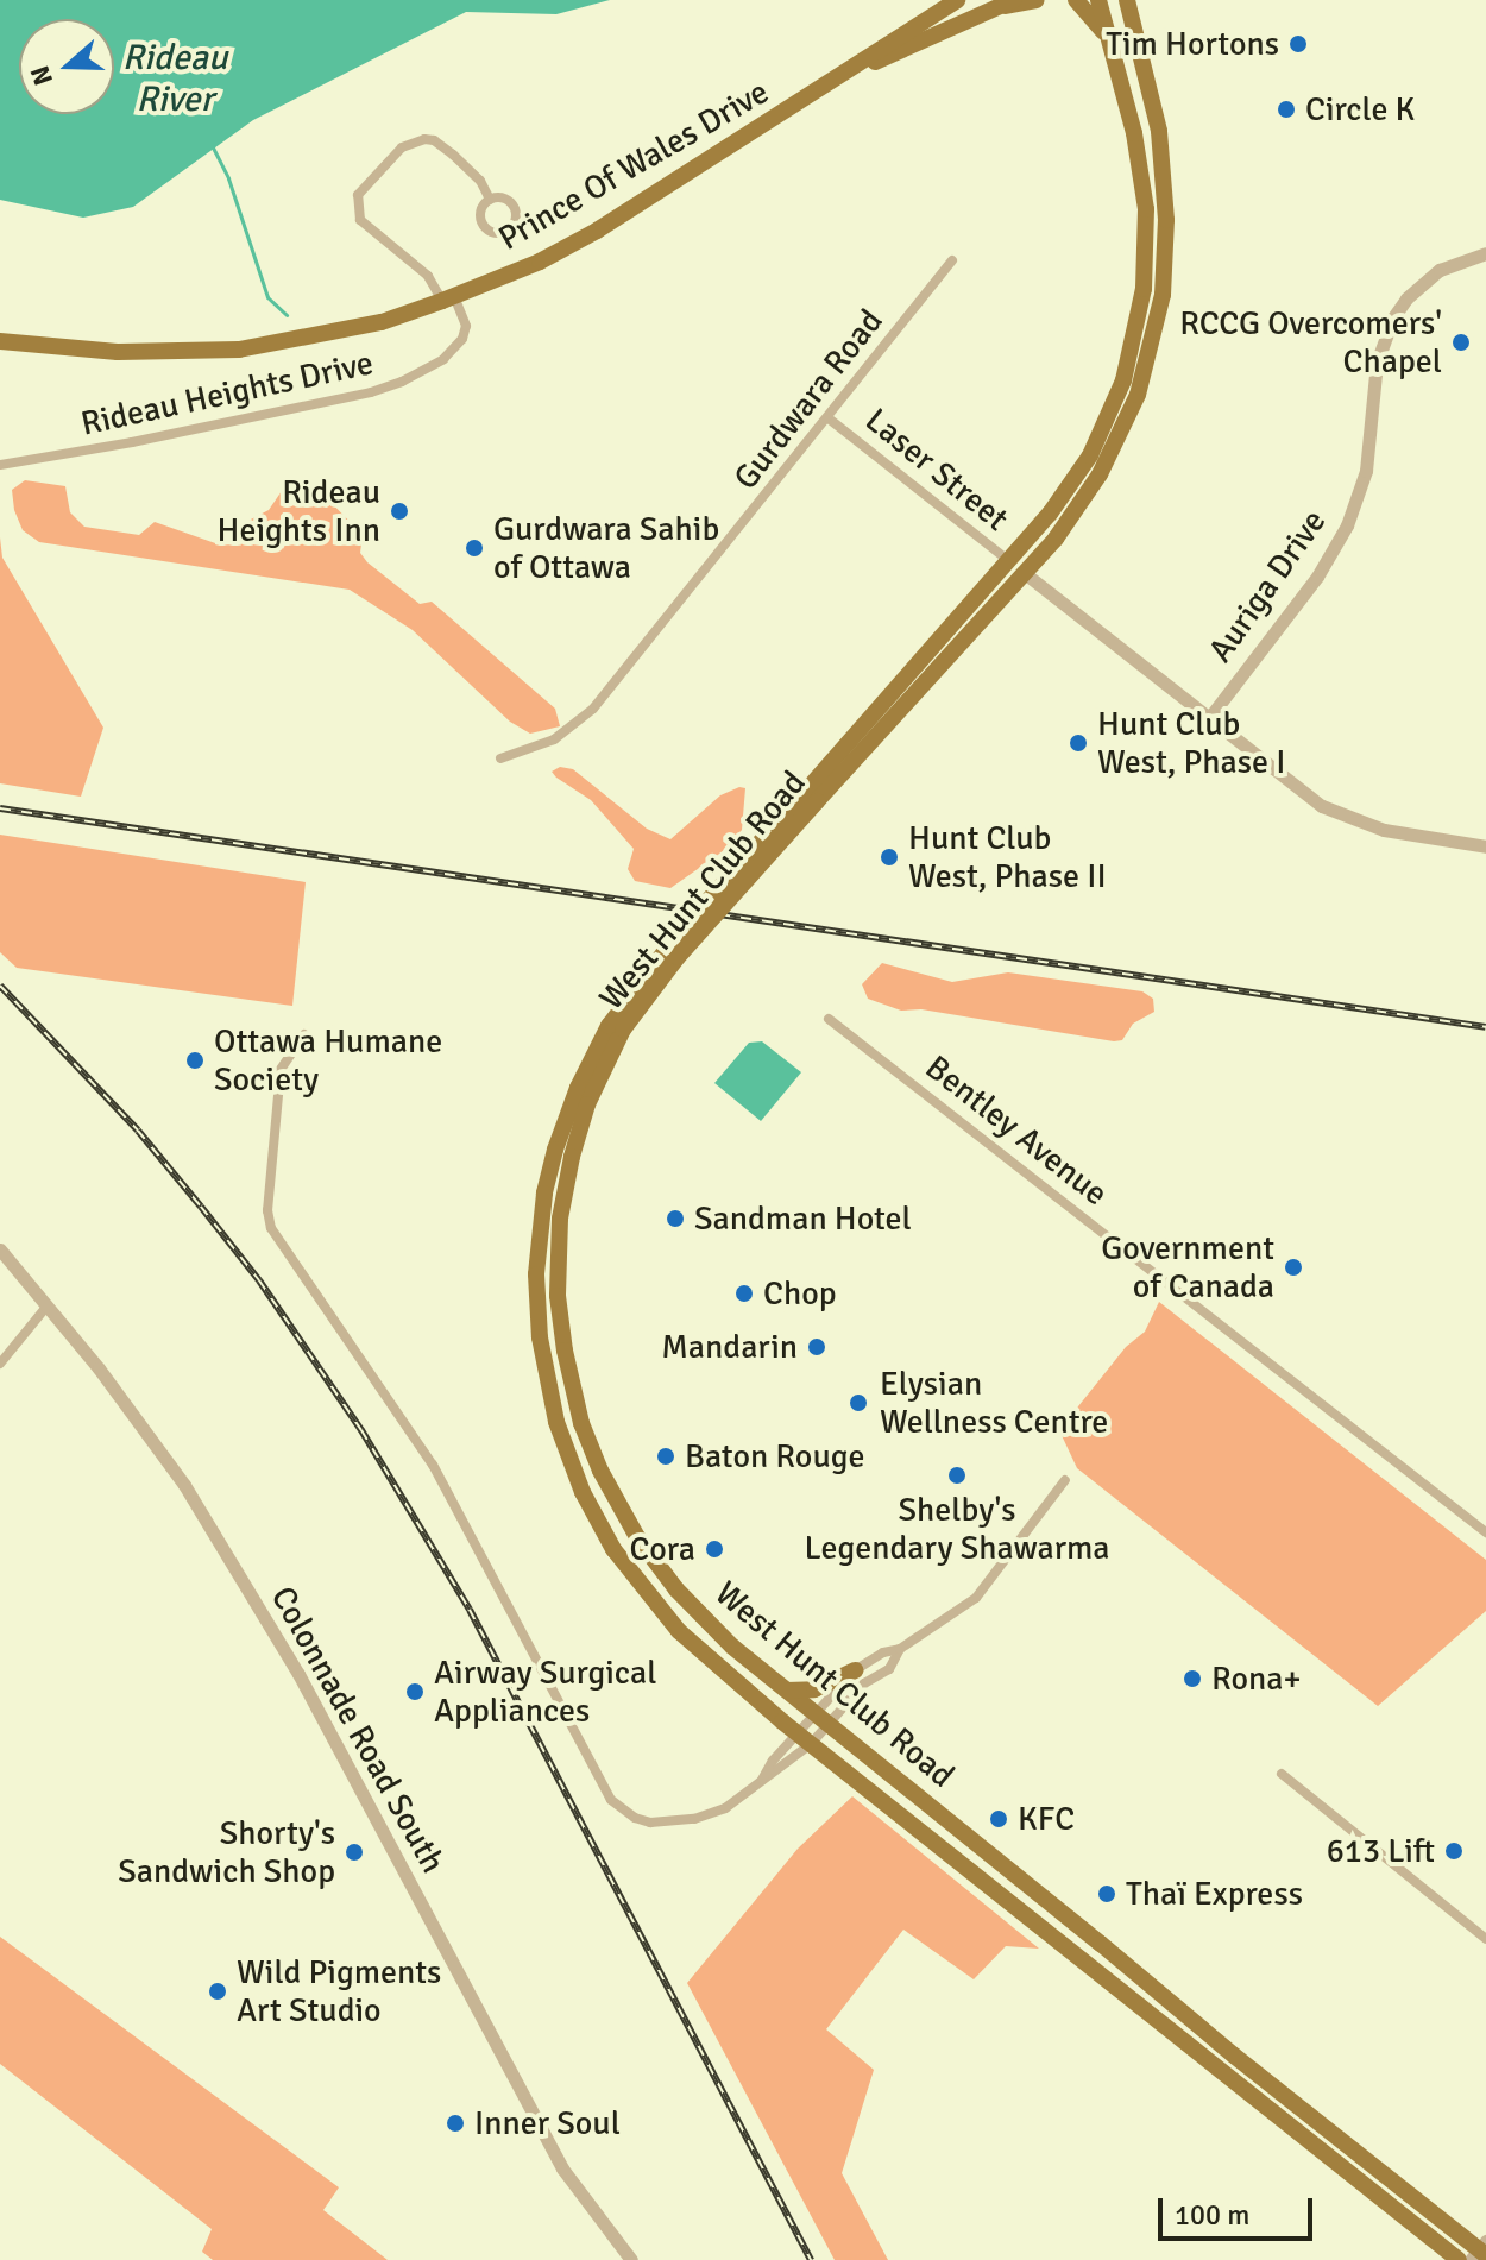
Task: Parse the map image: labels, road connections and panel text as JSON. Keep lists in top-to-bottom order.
{
  "streets": {
    "main road": ["Prince Of Wales Drive", "West Hunt Club Road"],
    "street": [
      "Rideau Heights Drive",
      "Gurdwara Road",
      "Laser Street",
      "Auriga Drive",
      "Bentley Avenue",
      "Colonnade Road South"
    ]
  },
  "crossings": [
    ["Prince Of Wales Drive", "Rideau Heights Drive"],
    ["Gurdwara Road", "Laser Street"],
    ["Laser Street", "West Hunt Club Road"]
  ],
  "water": ["Rideau River"],
  "places": [
    "Tim Hortons",
    "Circle K",
    "RCCG Overcomers' Chapel",
    "Rideau Heights Inn",
    "Gurdwara Sahib of Ottawa",
    "Hunt Club West, Phase I",
    "Hunt Club West, Phase II",
    "Ottawa Humane Society",
    "Sandman Hotel",
    "Government of Canada",
    "Chop",
    "Mandarin",
    "Elysian Wellness Centre",
    "Baton Rouge",
    "Shelby's Legendary Shawarma",
    "Cora",
    "Rona+",
    "Airway Surgical Appliances",
    "KFC",
    "613 Lift",
    "Shorty's Sandwich Shop",
    "Thaï Express",
    "Wild Pigments Art Studio",
    "Inner Soul"
  ],
  "scale_bar": "100 m",
  "north": "left"
}
